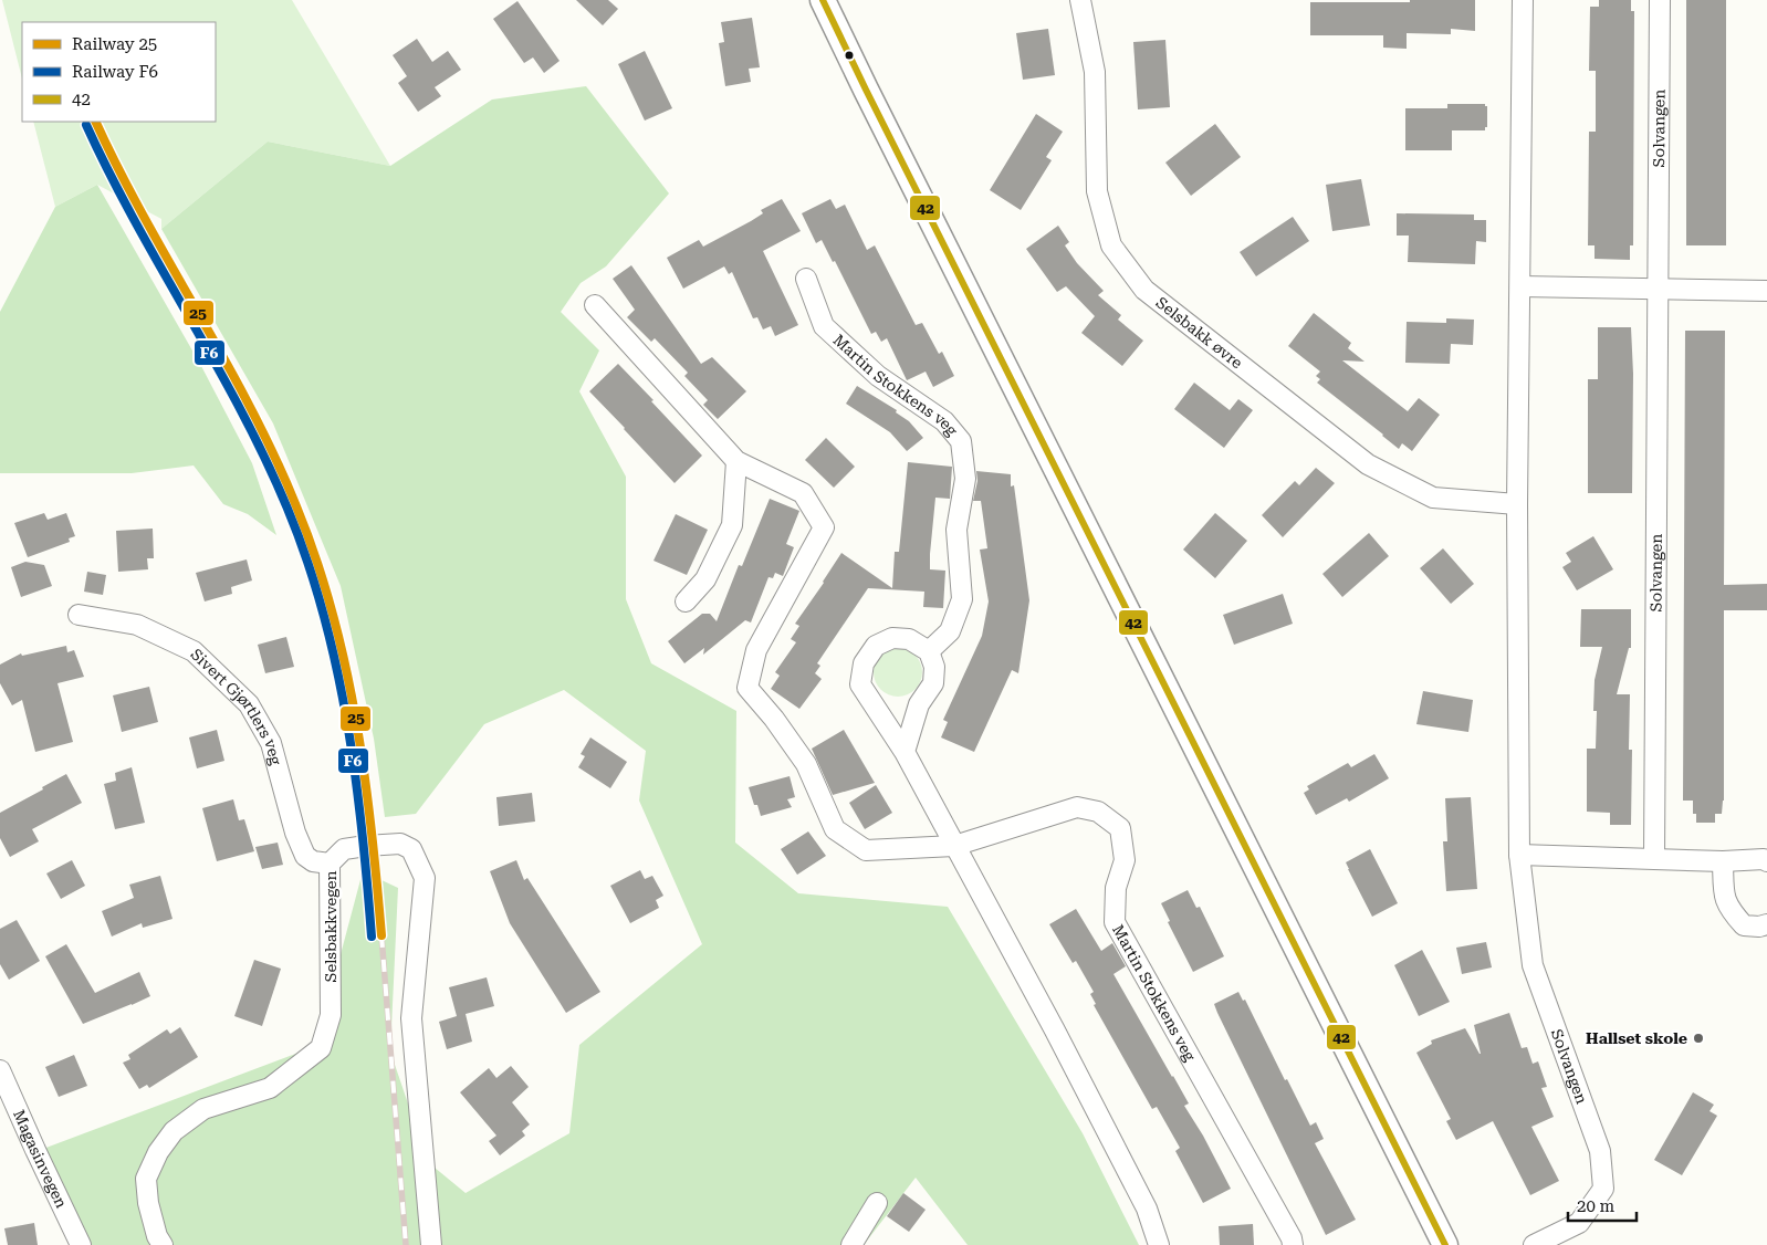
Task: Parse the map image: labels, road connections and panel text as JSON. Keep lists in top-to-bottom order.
{
  "streets": {
    "street": [
      "Solvangen",
      "Selsbakk øvre",
      "Martin Stokkens veg",
      "Sivert Gjørtlers veg",
      "Selsbakkvegen",
      "Magasinvegen"
    ]
  },
  "crossings": [
    ["Solvangen", "Selsbakk øvre"],
    ["Sivert Gjørtlers veg", "Selsbakkvegen"]
  ],
  "places": ["Hallset skole"],
  "lines": ["transit line 42", "rail line 25", "rail line F6"],
  "legend": ["Railway 25", "Railway F6", "42"],
  "scale_bar": "20 m"
}
